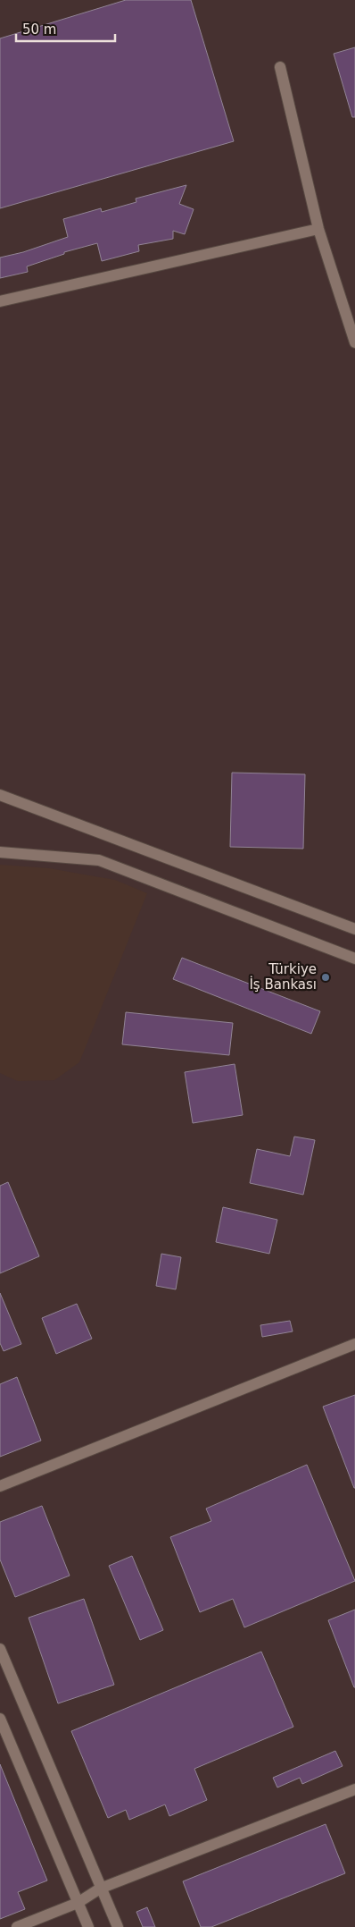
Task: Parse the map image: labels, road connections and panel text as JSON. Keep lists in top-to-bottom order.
{
  "places": ["Türkiye İş Bankası"],
  "scale_bar": "50 m"
}
